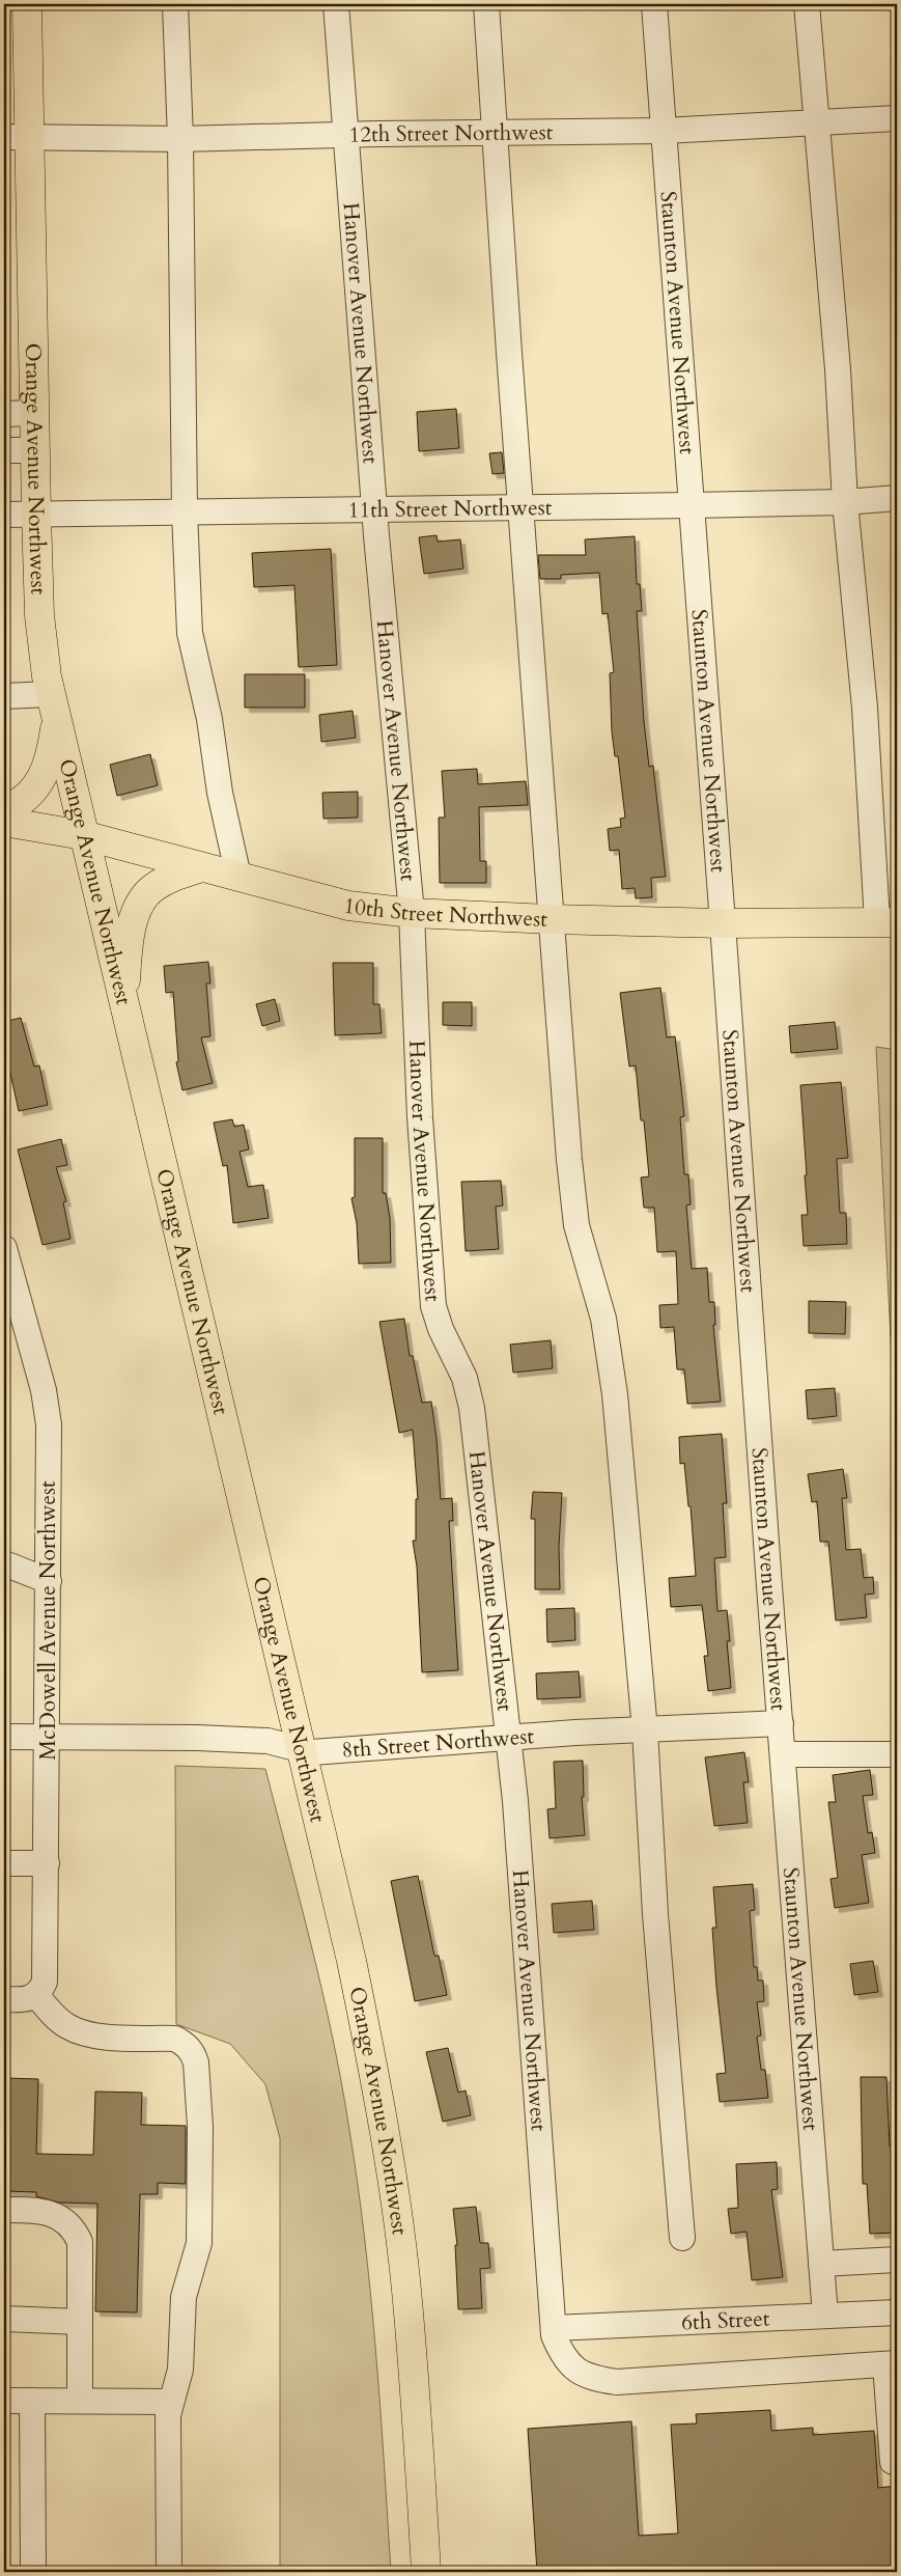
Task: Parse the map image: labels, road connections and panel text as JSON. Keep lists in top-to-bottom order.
{
  "streets": {
    "main road": ["Orange Avenue Northwest", "10th Street Northwest"],
    "street": [
      "12th Street Northwest",
      "Staunton Avenue Northwest",
      "Hanover Avenue Northwest",
      "11th Street Northwest",
      "McDowell Avenue Northwest",
      "8th Street Northwest",
      "6th Street"
    ]
  },
  "crossings": [
    ["12th Street Northwest", "Staunton Avenue Northwest"],
    ["12th Street Northwest", "Hanover Avenue Northwest"],
    ["12th Street Northwest", "Orange Avenue Northwest"],
    ["Staunton Avenue Northwest", "11th Street Northwest"],
    ["Staunton Avenue Northwest", "10th Street Northwest"],
    ["Staunton Avenue Northwest", "8th Street Northwest"],
    ["Staunton Avenue Northwest", "6th Street"],
    ["Hanover Avenue Northwest", "11th Street Northwest"],
    ["Hanover Avenue Northwest", "10th Street Northwest"],
    ["Hanover Avenue Northwest", "8th Street Northwest"],
    ["Hanover Avenue Northwest", "6th Street"],
    ["Orange Avenue Northwest", "11th Street Northwest"],
    ["Orange Avenue Northwest", "10th Street Northwest"],
    ["Orange Avenue Northwest", "8th Street Northwest"],
    ["McDowell Avenue Northwest", "8th Street Northwest"]
  ]
}
